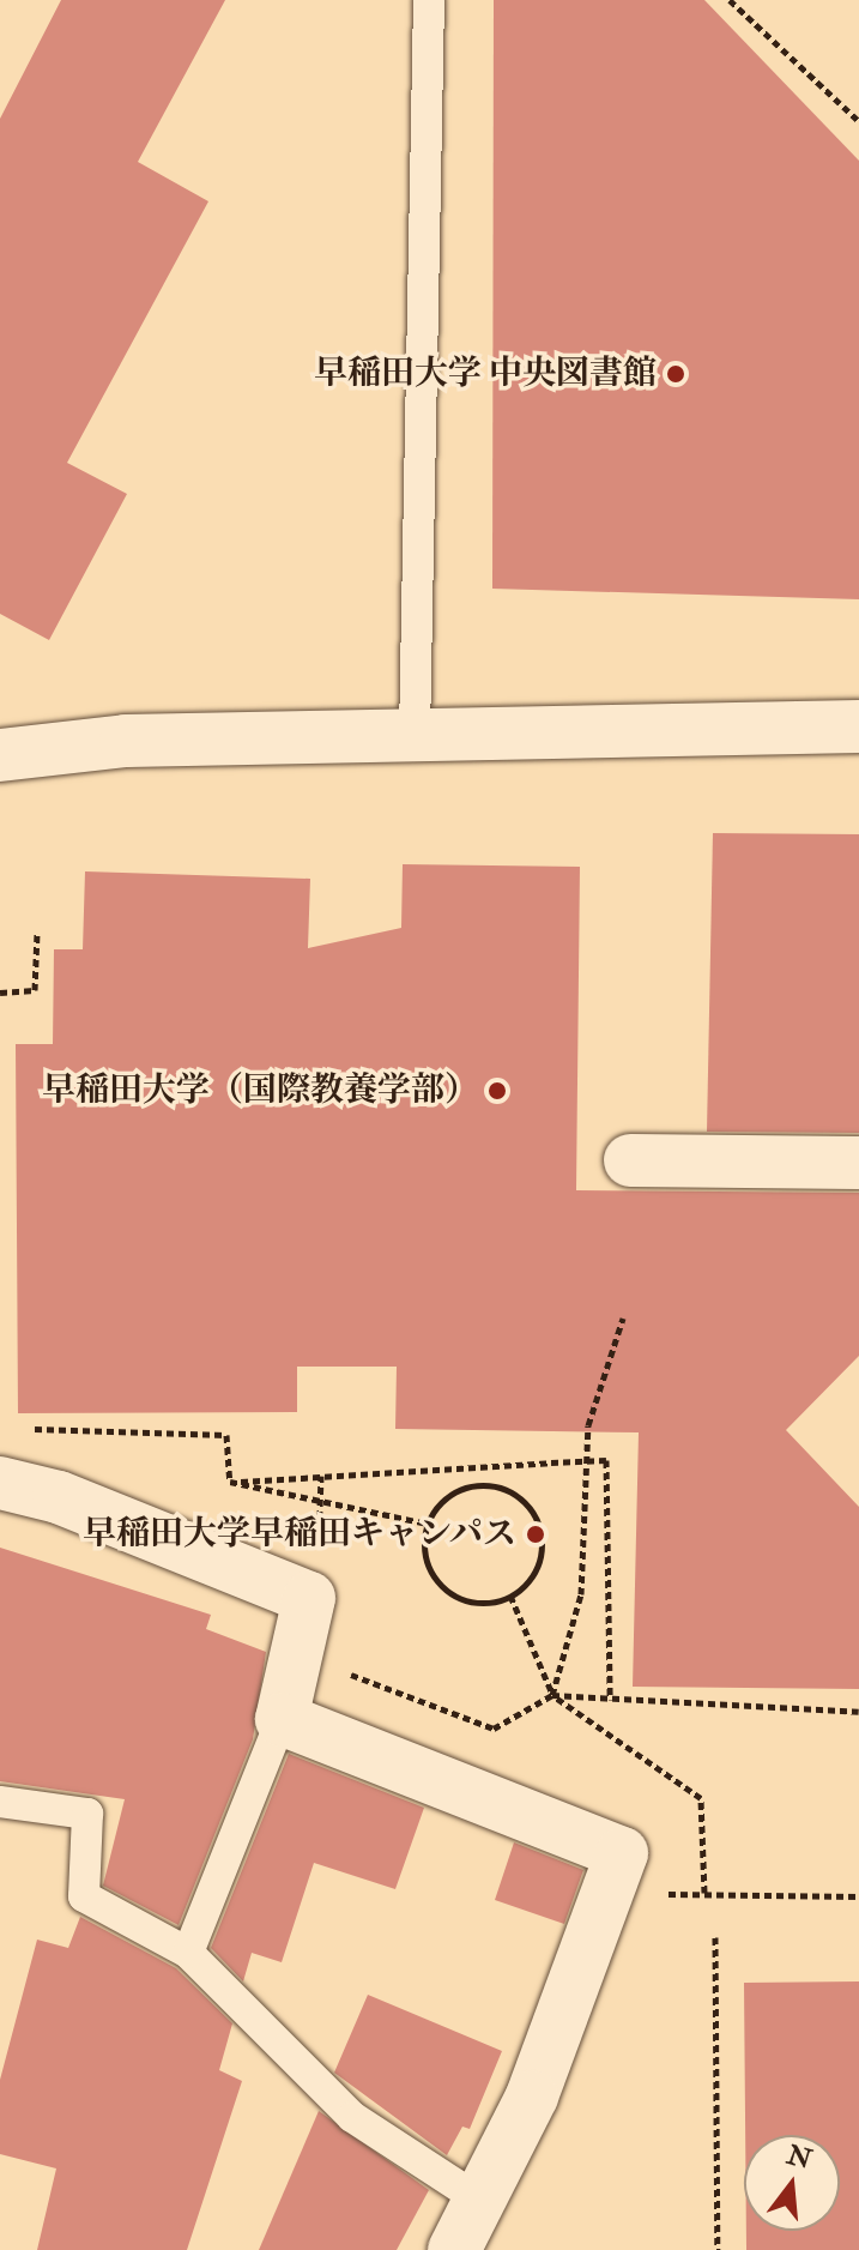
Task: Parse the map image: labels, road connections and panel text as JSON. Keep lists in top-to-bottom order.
{
  "places": ["早稲田大学 中央図書館", "早稲田大学（国際教養学部）", "早稲田大学早稲田キャンパス"],
  "north": "top"
}
